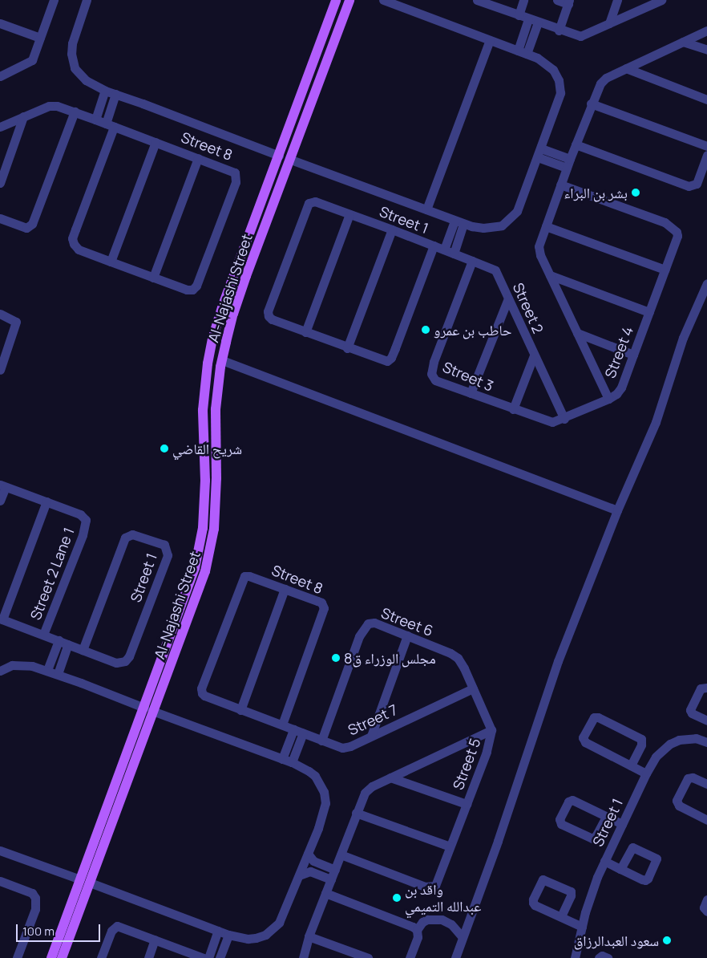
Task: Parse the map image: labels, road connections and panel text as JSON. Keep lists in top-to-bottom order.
{
  "streets": {
    "main road": ["Al-Najashi Street"],
    "street": [
      "Street 8",
      "Street 1",
      "Street 2",
      "Street 4",
      "Street 3",
      "Street 2 Lane 1",
      "Street 6",
      "Street 7",
      "Street 5"
    ]
  },
  "crossings": [
    ["Street 8", "Street 7"],
    ["Street 1", "Street 2"],
    ["Street 2", "Street 3"],
    ["Street 4", "Street 3"],
    ["Street 6", "Street 7"],
    ["Street 6", "Street 5"]
  ],
  "places": [
    "بشر بن البراء",
    "حاطب بن عمرو",
    "شريح القاضي",
    "مجلس الوزراء ق8",
    "واقد بن عبدالله التميمي",
    "سعود العبدالرزاق"
  ],
  "scale_bar": "100 m"
}
